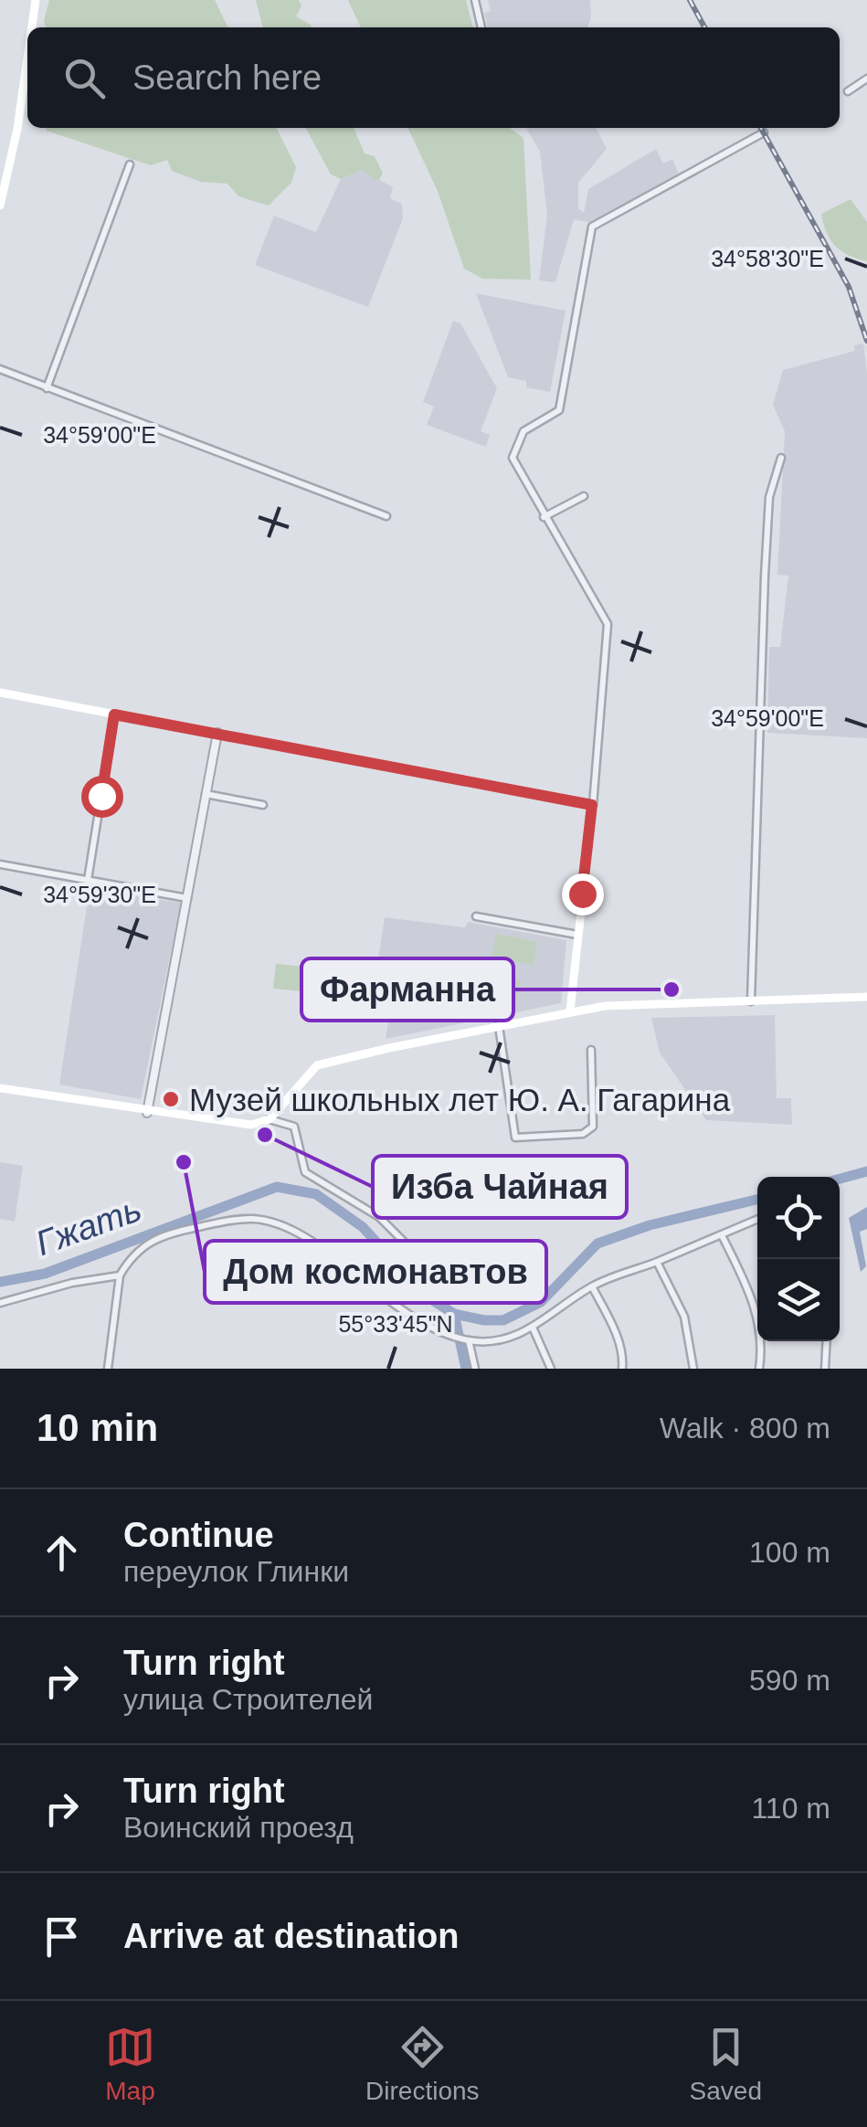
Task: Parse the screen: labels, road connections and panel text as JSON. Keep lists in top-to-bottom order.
{
  "water": ["Гжать"],
  "places": [
    "Фарманна",
    "Музей школьных лет Ю. А. Гагарина",
    "Изба Чайная",
    "Дом космонавтов"
  ],
  "page": {
    "search": "Search here",
    "heading": ["10 min", "Walk · 800 m"],
    "list": [
      ["Continue", "переулок Глинки", "100 m"],
      ["Turn right", "улица Строителей", "590 m"],
      ["Turn right", "Воинский проезд", "110 m"],
      "Arrive at destination"
    ],
    "nav": ["Map", "Directions", "Saved"]
  },
  "coordinates": [
    "34°58'30\"E",
    "34°59'00\"E",
    "34°59'30\"E",
    "55°33'45\"N"
  ]
}
